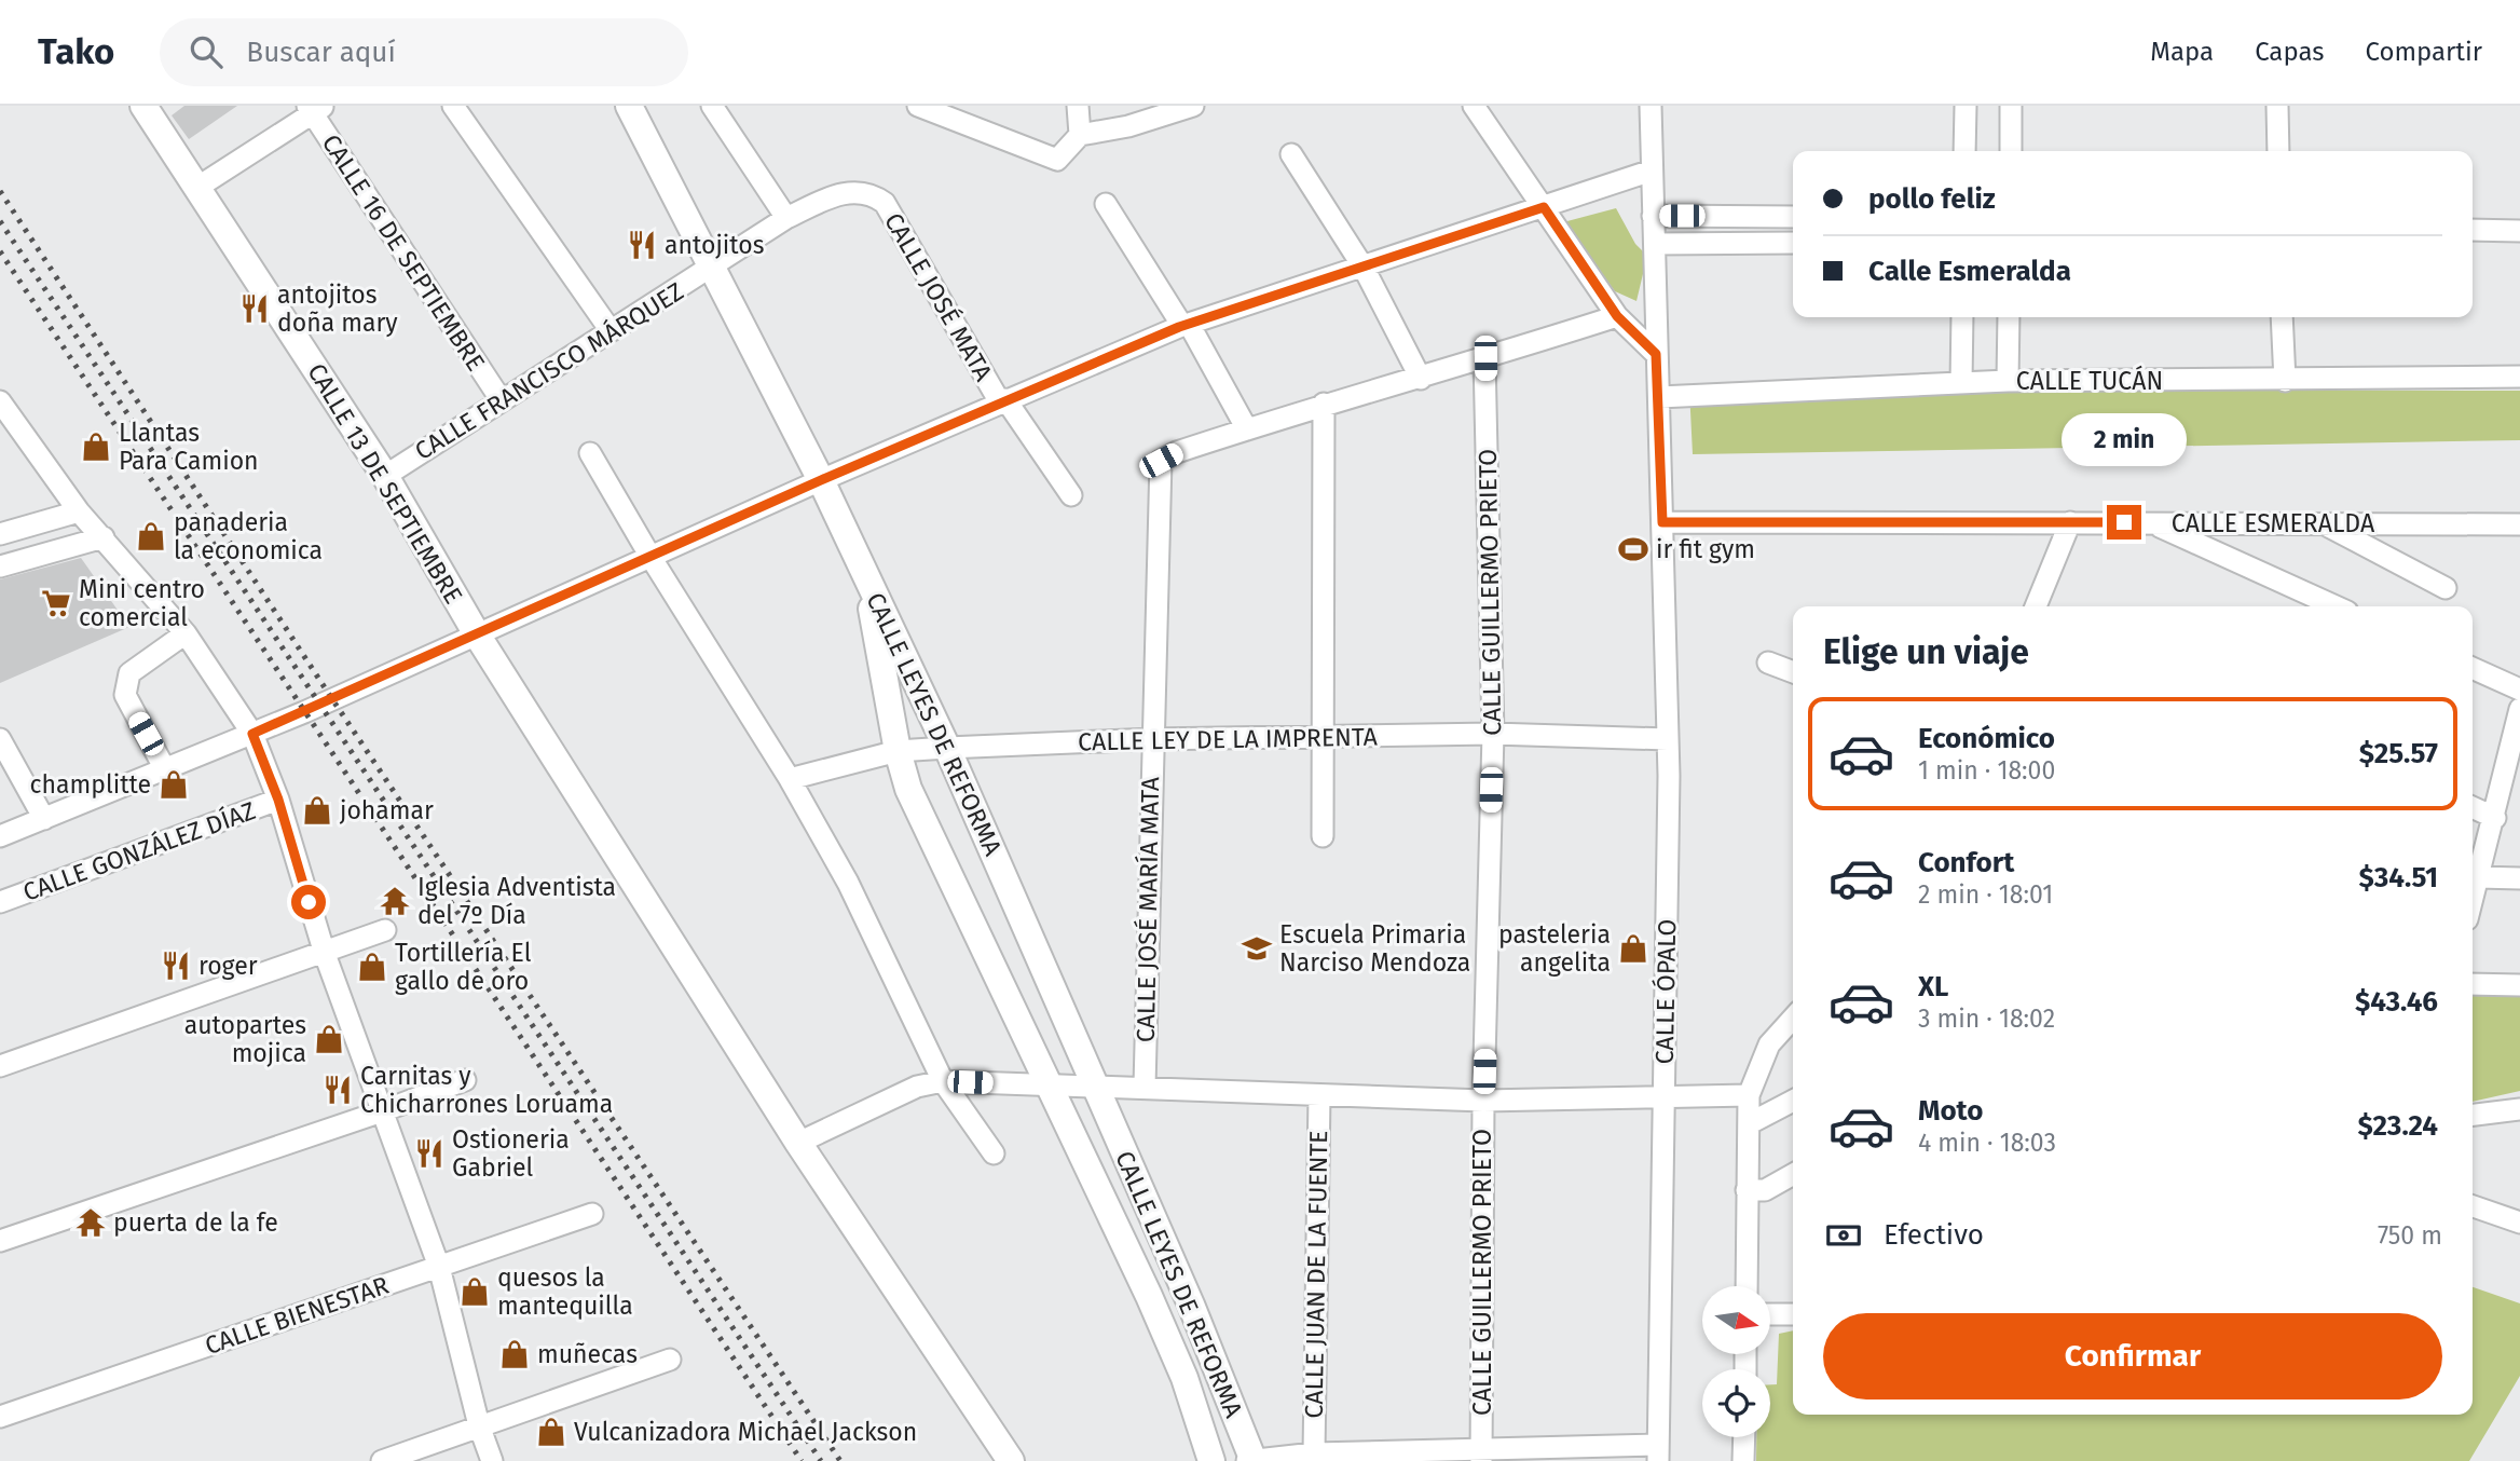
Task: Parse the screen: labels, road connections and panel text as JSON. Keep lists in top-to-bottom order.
{
  "streets": {
    "main road": ["CALLE 13 DE SEPTIEMBRE", "CALLE LEYES DE REFORMA"],
    "street": [
      "CALLE 16 DE SEPTIEMBRE",
      "CALLE JOSÉ MATA",
      "CALLE FRANCISCO MÁRQUEZ",
      "CALLE TUCÁN",
      "CALLE ESMERALDA",
      "CALLE GUILLERMO PRIETO",
      "CALLE LEY DE LA IMPRENTA",
      "CALLE GONZÁLEZ DÍAZ",
      "CALLE JOSÉ MARÍA MATA",
      "CALLE ÓPALO",
      "CALLE JUAN DE LA FUENTE",
      "CALLE BIENESTAR"
    ]
  },
  "crossings": [
    ["CALLE 16 DE SEPTIEMBRE", "CALLE FRANCISCO MÁRQUEZ"],
    ["CALLE JOSÉ MATA", "CALLE FRANCISCO MÁRQUEZ"],
    ["CALLE FRANCISCO MÁRQUEZ", "CALLE 13 DE SEPTIEMBRE"],
    ["CALLE TUCÁN", "CALLE ÓPALO"],
    ["CALLE ESMERALDA", "CALLE ÓPALO"],
    ["CALLE GUILLERMO PRIETO", "CALLE LEY DE LA IMPRENTA"],
    ["CALLE LEYES DE REFORMA", "CALLE LEY DE LA IMPRENTA"],
    ["CALLE LEY DE LA IMPRENTA", "CALLE JOSÉ MARÍA MATA"],
    ["CALLE LEY DE LA IMPRENTA", "CALLE ÓPALO"]
  ],
  "places": {
    "restaurant": [
      "antojitos",
      "antojitos doña mary",
      "roger",
      "Carnitas y Chicharrones Loruama",
      "Ostioneria Gabriel"
    ],
    "shop": [
      "Llantas Para Camion",
      "panaderia la economica",
      "champlitte",
      "johamar",
      "pasteleria angelita",
      "Tortillería El gallo de oro",
      "autopartes mojica",
      "quesos la mantequilla",
      "muñecas",
      "Vulcanizadora Michael Jackson"
    ],
    "sports": ["ir fit gym"],
    "supermarket": ["Mini centro comercial"],
    "temple": ["Iglesia Adventista del 7º Día", "puerta de la fe"],
    "school or university": ["Escuela Primaria Narciso Mendoza"]
  },
  "north": "right",
  "page": {
    "header": "Tako",
    "search": "Buscar aquí",
    "nav": ["Mapa", "Capas", "Compartir"],
    "banner": ["pollo feliz", "Calle Esmeralda"],
    "bubble": "2 min",
    "heading": "Elige un viaje",
    "list": [
      {
        "name": "Económico",
        "note": "1 min · 18:00",
        "value": "$25.57"
      },
      {
        "name": "Confort",
        "note": "2 min · 18:01",
        "value": "$34.51"
      },
      {
        "name": "XL",
        "note": "3 min · 18:02",
        "value": "$43.46"
      },
      {
        "name": "Moto",
        "note": "4 min · 18:03",
        "value": "$23.24"
      }
    ],
    "pay": ["Efectivo", "750 m"],
    "buttons": "Confirmar"
  }
}
